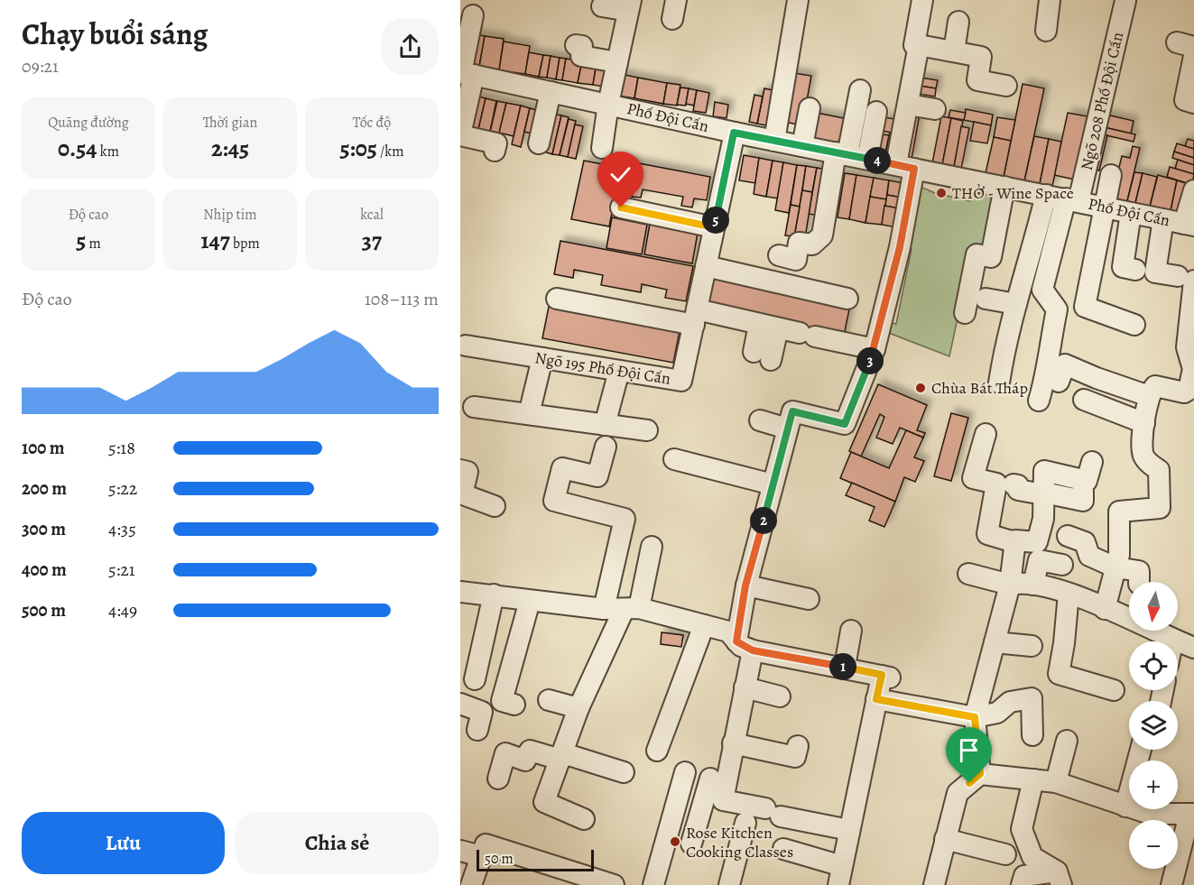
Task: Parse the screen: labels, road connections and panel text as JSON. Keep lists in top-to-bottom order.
{
  "streets": {
    "street": ["Ngõ 208 Phố Đội Cấn", "Phố Đội Cấn", "Ngõ 195 Phố Đội Cấn"]
  },
  "crossings": [
    ["Ngõ 208 Phố Đội Cấn", "Phố Đội Cấn"],
    ["Phố Đội Cấn", "Ngõ 195 Phố Đội Cấn"]
  ],
  "places": ["THỞ - Wine Space", "Chùa Bát Tháp", "Rose Kitchen Cooking Classes"],
  "scale_bar": "50 m",
  "north": "bottom",
  "page": {
    "heading": ["Chạy buổi sáng", "09:21"],
    "stats": [
      ["Quãng đường", "0.54 km"],
      ["Thời gian", "2:45"],
      ["Tốc độ", "5:05 /km"],
      ["Độ cao", "5 m"],
      ["Nhịp tim", "147 bpm"],
      ["kcal", "37"]
    ],
    "pins": [
      "4",
      "5",
      "3",
      "2",
      "1"
    ],
    "chart": ["Độ cao", "108–113 m"],
    "list": [
      {
        "name": "100 m",
        "note": "5:18"
      },
      {
        "name": "200 m",
        "note": "5:22"
      },
      {
        "name": "300 m",
        "note": "4:35"
      },
      {
        "name": "400 m",
        "note": "5:21"
      },
      {
        "name": "500 m",
        "note": "4:49"
      }
    ],
    "map_buttons": ["+", "−"],
    "buttons": ["Lưu", "Chia sẻ"],
    "scale": "50 m"
  }
}
